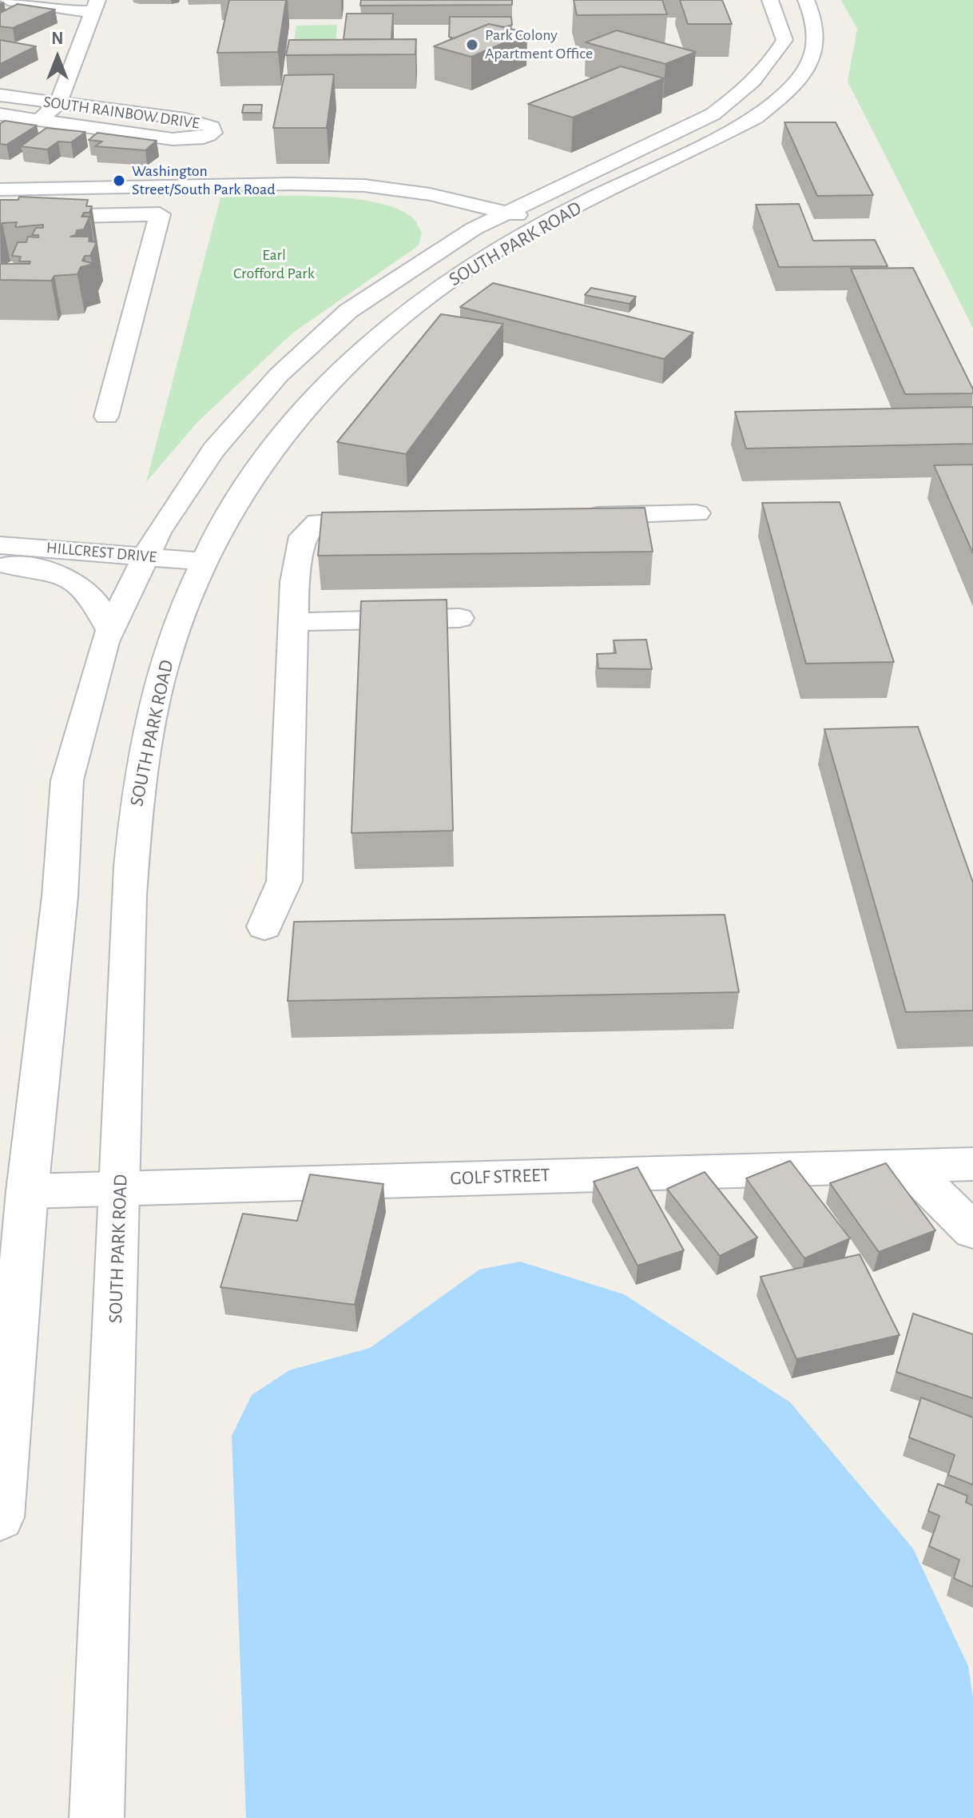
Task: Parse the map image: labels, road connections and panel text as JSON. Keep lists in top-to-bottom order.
{
  "streets": {
    "street": [
      "SOUTH RAINBOW DRIVE",
      "SOUTH PARK ROAD",
      "HILLCREST DRIVE",
      "GOLF STREET"
    ]
  },
  "crossings": [
    ["SOUTH PARK ROAD", "HILLCREST DRIVE"],
    ["SOUTH PARK ROAD", "GOLF STREET"]
  ],
  "parks": ["Earl Crofford Park"],
  "places": ["Park Colony Apartment Office", "Washington Street/South Park Road"],
  "north": "top"
}
